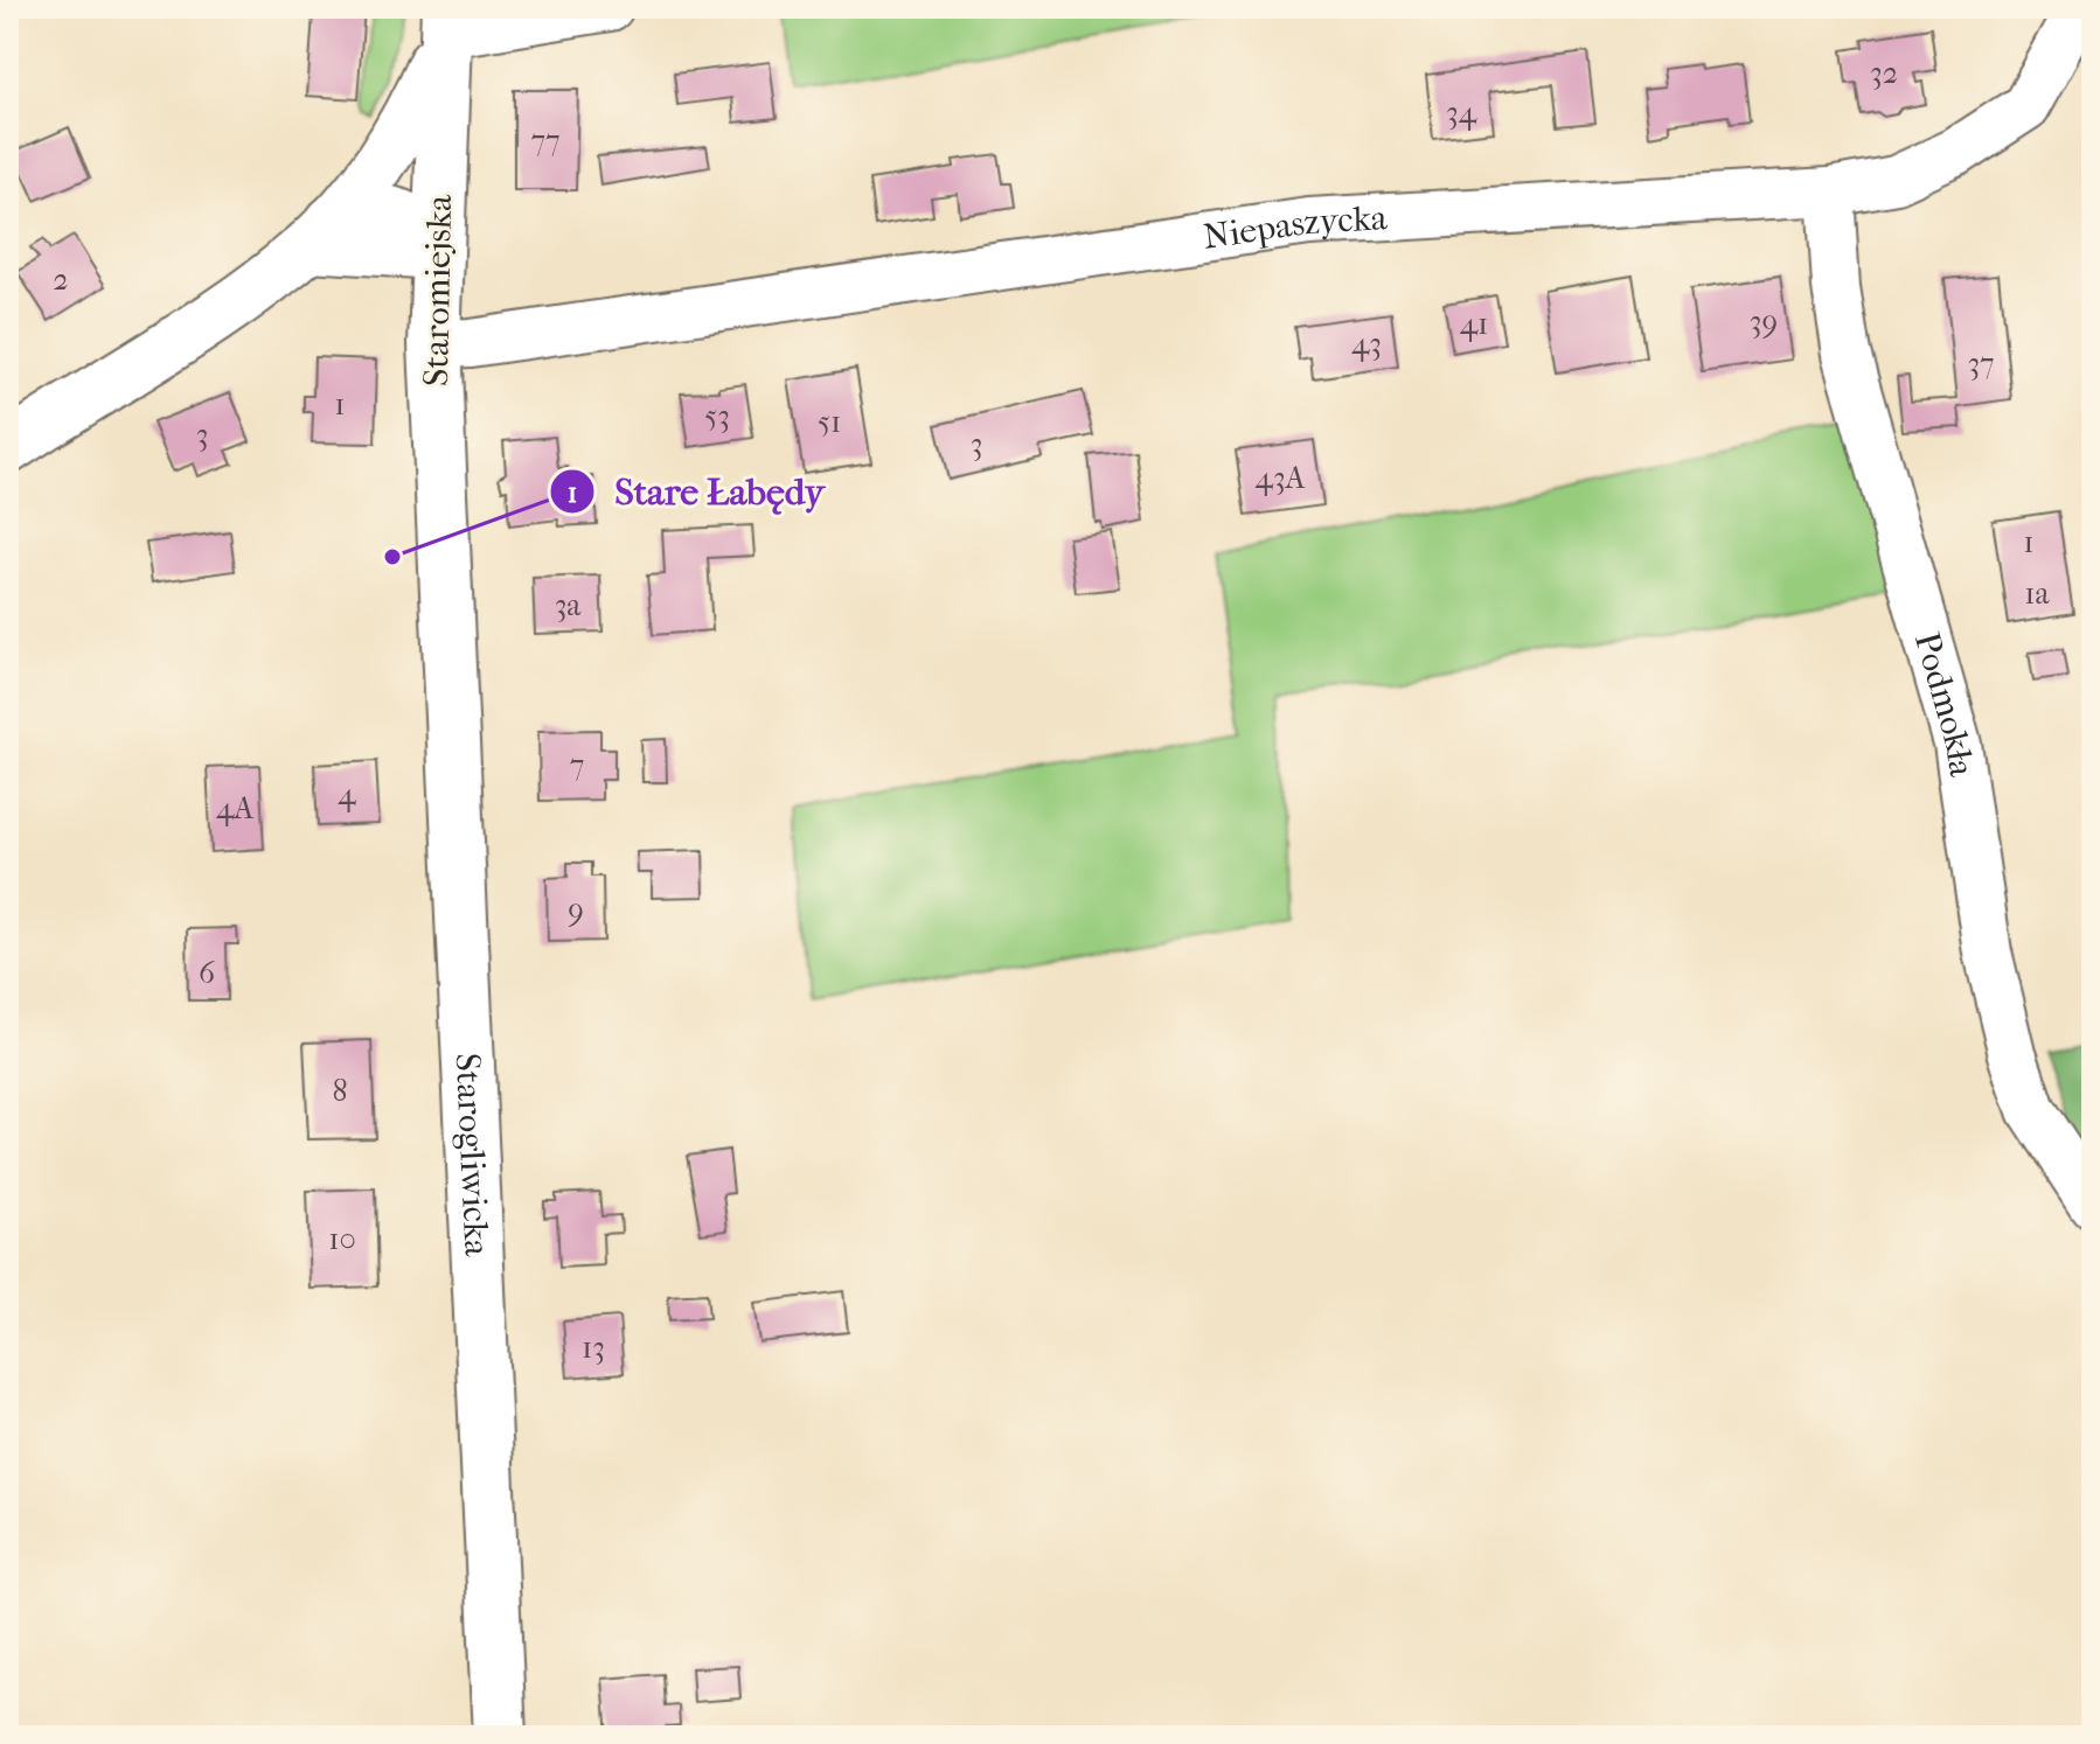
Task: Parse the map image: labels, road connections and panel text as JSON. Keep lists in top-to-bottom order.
{
  "streets": {
    "street": [
      "Niepaszycka",
      "Staromiejska",
      "Podmokła",
      "Starogliwicka"
    ]
  },
  "crossings": [
    ["Niepaszycka", "Staromiejska"],
    ["Niepaszycka", "Podmokła"],
    ["Staromiejska", "Starogliwicka"]
  ],
  "places": ["Stare Łabędy"],
  "house_numbers": [
    "32",
    "34",
    "77",
    "2",
    "39",
    "41",
    "43",
    "37",
    "1",
    "53",
    "51",
    "3",
    "3",
    "43A",
    "1",
    "1a",
    "3a",
    "7",
    "4",
    "4A",
    "9",
    "6",
    "8",
    "10",
    "13"
  ]
}
